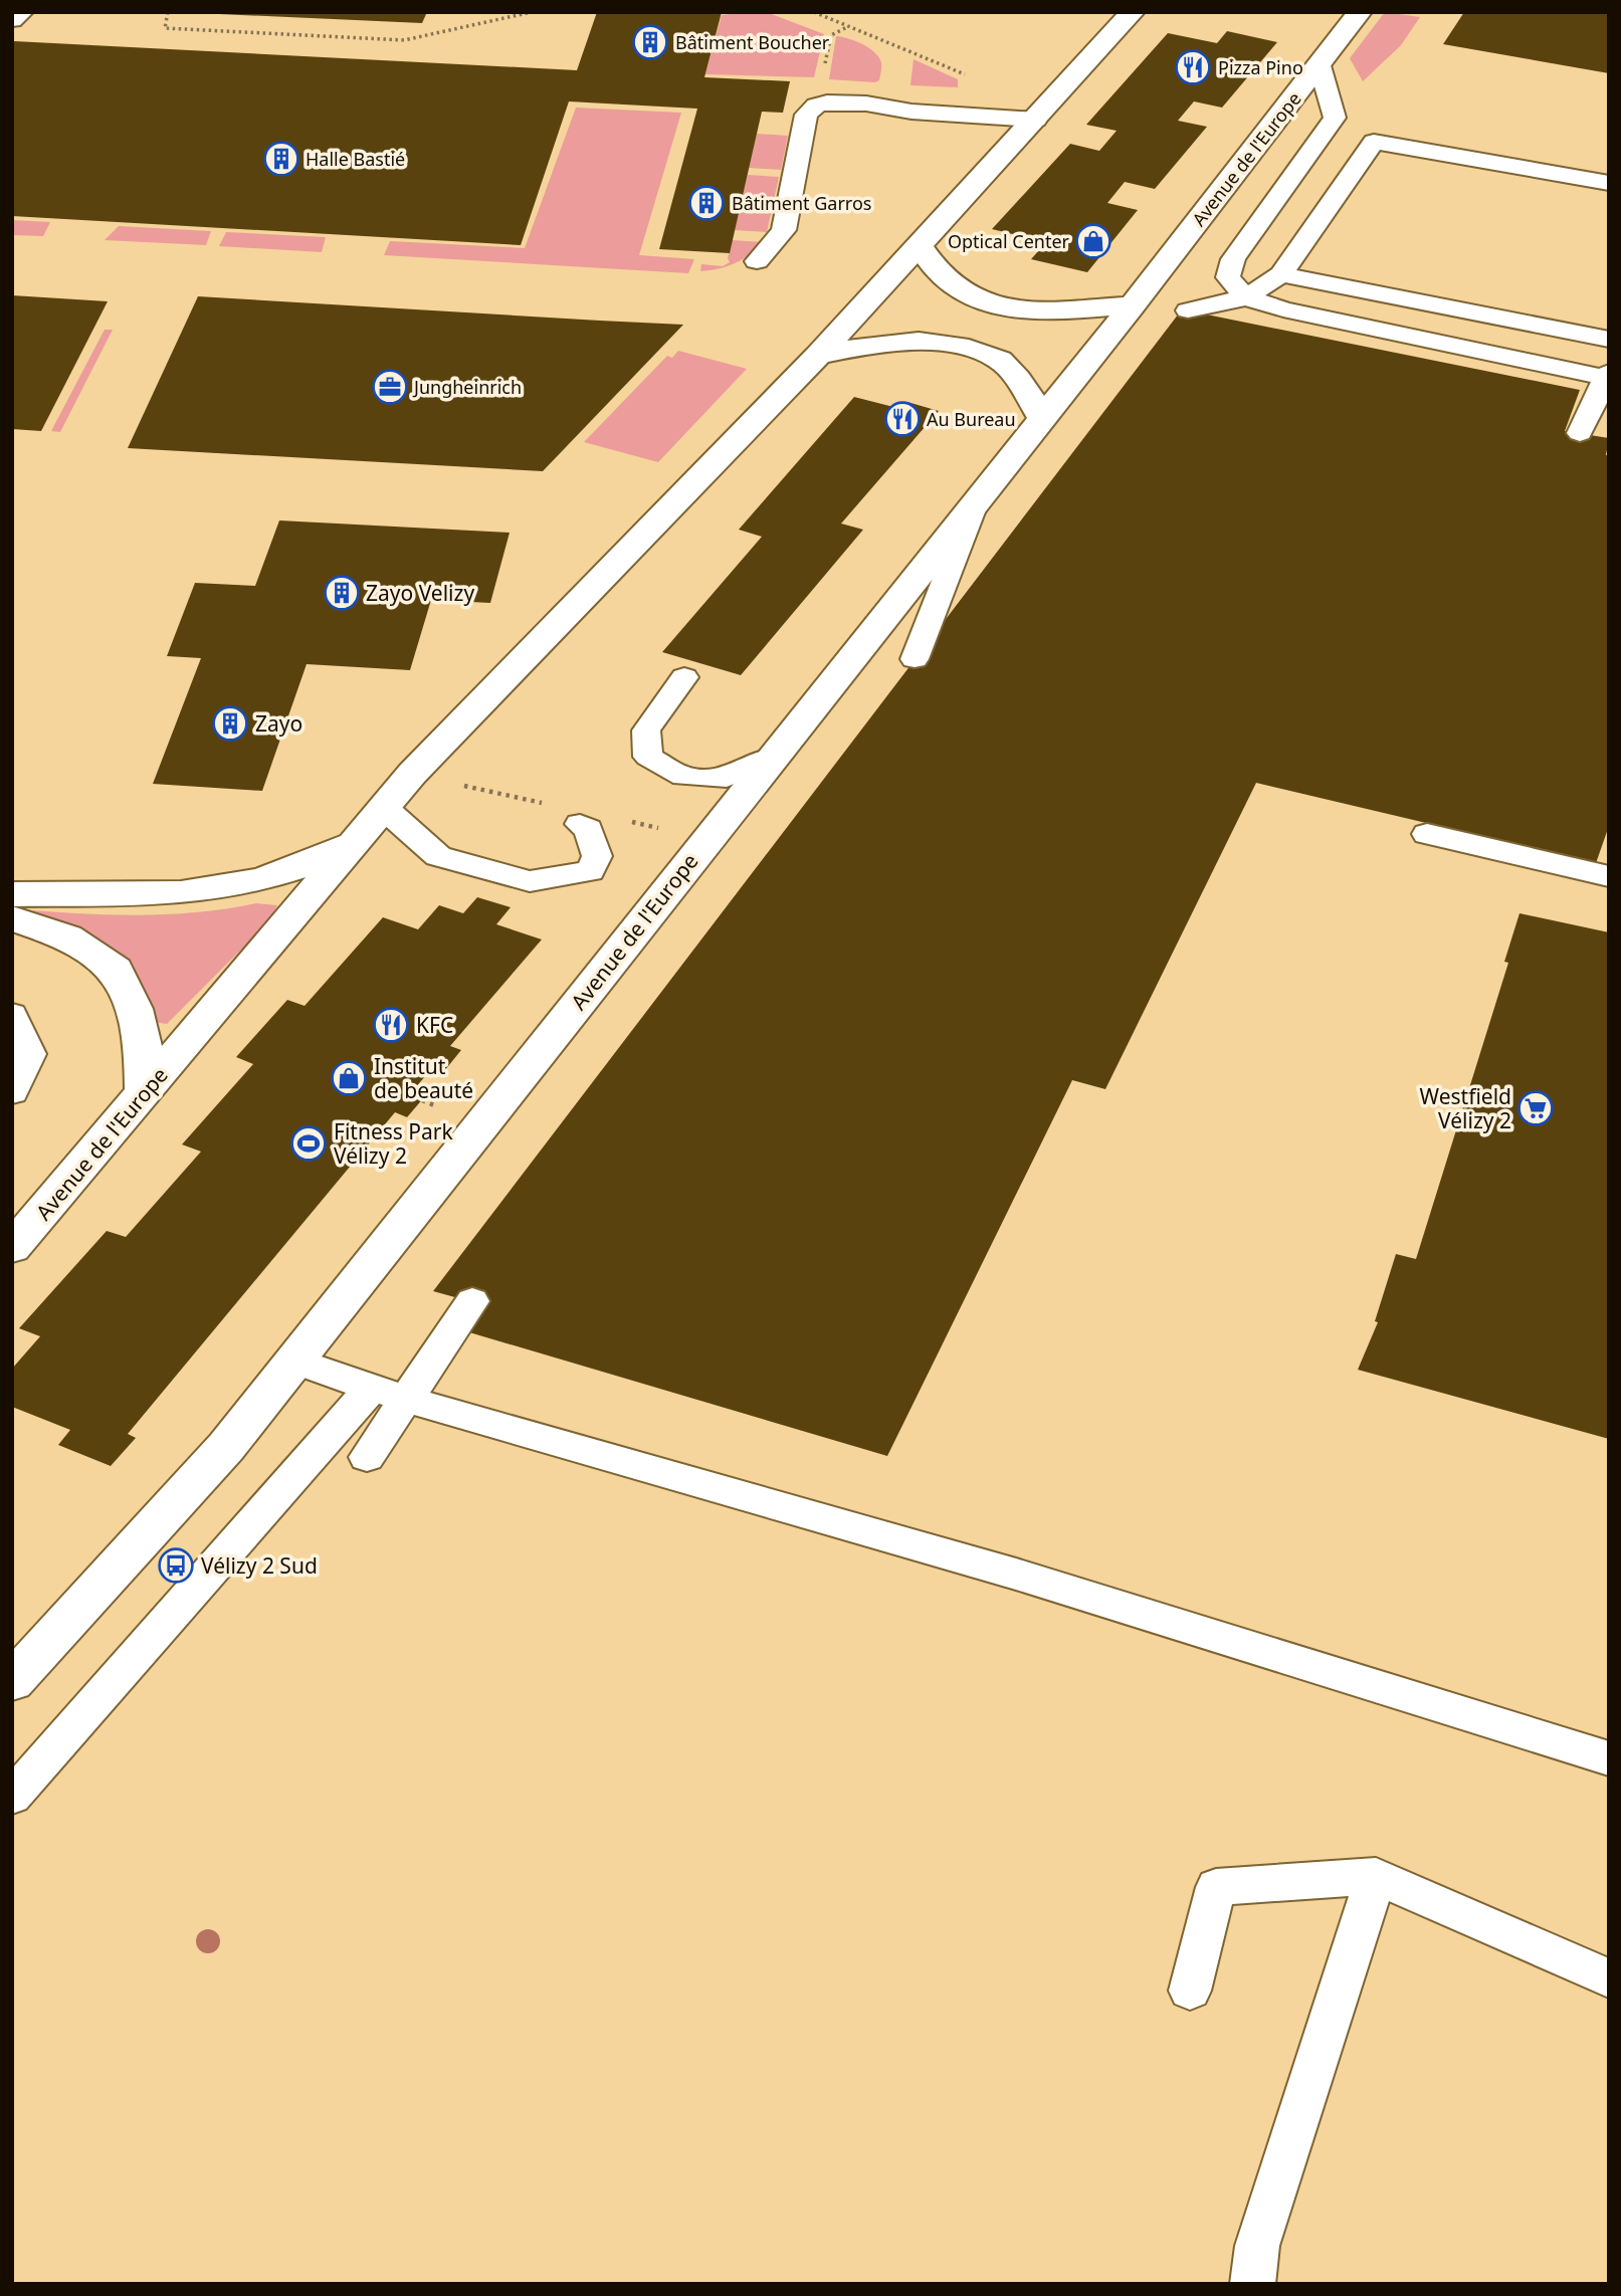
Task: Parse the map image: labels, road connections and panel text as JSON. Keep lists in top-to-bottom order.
{
  "streets": {
    "street": ["Avenue de l'Europe"]
  },
  "places": {
    "building": [
      "Bâtiment Boucher",
      "Halle Bastié",
      "Bâtiment Garros",
      "Zayo Velizy",
      "Zayo"
    ],
    "restaurant": ["Pizza Pino", "Au Bureau", "KFC"],
    "shop": ["Optical Center", "Institut de beauté"],
    "office": ["Jungheinrich"],
    "supermarket": ["Westfield Vélizy 2"],
    "sports": ["Fitness Park Vélizy 2"],
    "bus stop": ["Vélizy 2 Sud"]
  }
}
